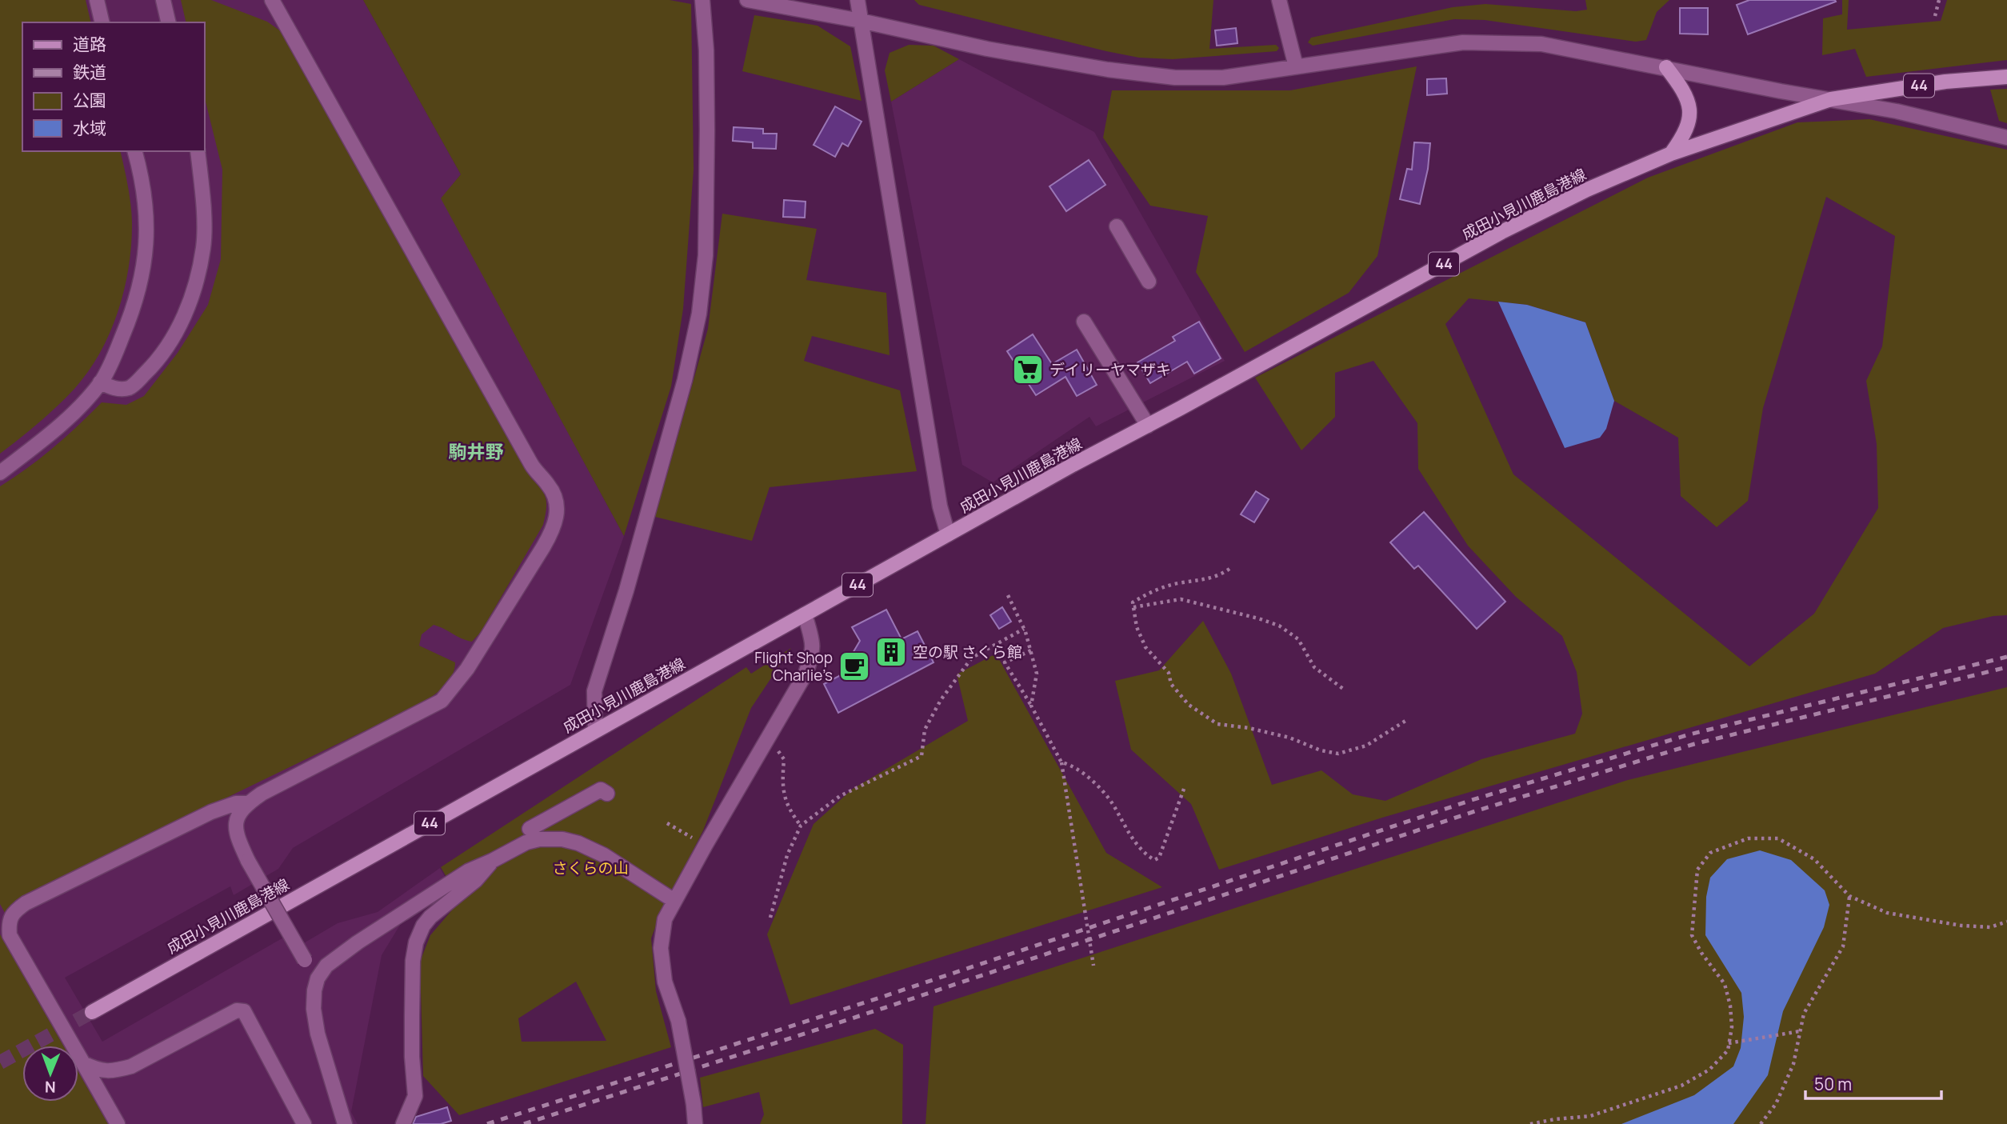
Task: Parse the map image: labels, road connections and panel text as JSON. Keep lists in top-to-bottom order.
{
  "streets": {
    "main road": ["44", "成田小見川鹿島港線"]
  },
  "districts": ["駒井野"],
  "parks": ["さくらの山"],
  "places": {
    "supermarket": ["デイリーヤマザキ"],
    "building": ["空の駅 さくら館"],
    "cafe": ["Flight Shop Charlie’s"]
  },
  "legend": [
    "道路",
    "鉄道",
    "公園",
    "水域"
  ],
  "scale_bar": "50 m",
  "north": "bottom"
}
